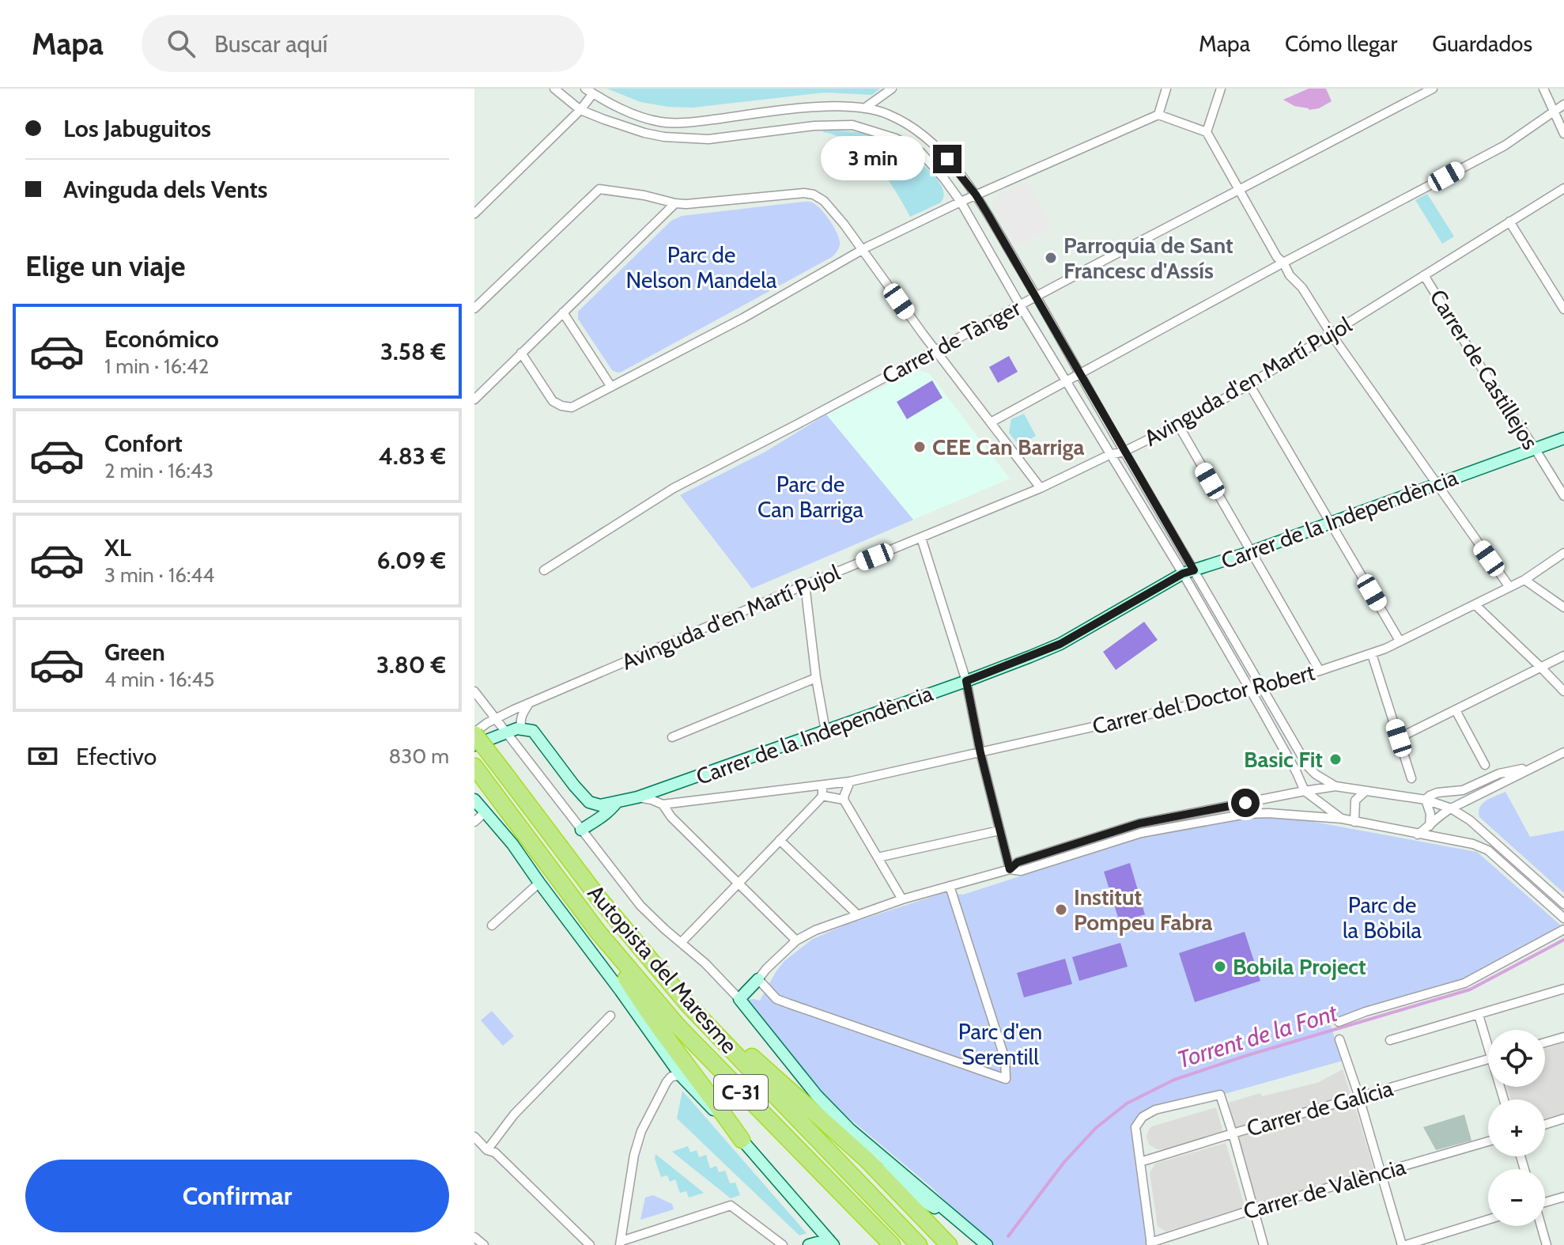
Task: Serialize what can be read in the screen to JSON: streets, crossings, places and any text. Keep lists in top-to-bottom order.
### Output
{
  "streets": {
    "highway": ["Autopista del Maresme", "C-31"],
    "street": [
      "Carrer de Tànger",
      "Carrer de Castillejos",
      "Avinguda d'en Martí Pujol",
      "Carrer de la Independència",
      "Carrer del Doctor Robert",
      "Carrer de Galícia",
      "Carrer de València"
    ]
  },
  "crossings": [
    ["Carrer de Castillejos", "Avinguda d'en Martí Pujol"],
    ["Carrer de Castillejos", "Carrer de la Independència"],
    ["Avinguda d'en Martí Pujol", "Autopista del Maresme"]
  ],
  "water": ["Torrent de la Font"],
  "parks": [
    "Parc de Nelson Mandela",
    "Parc de Can Barriga",
    "Parc de la Bòbila",
    "Parc d'en Serentill"
  ],
  "places": [
    "Parroquia de Sant Francesc d'Assís",
    "CEE Can Barriga",
    "Basic Fit",
    "Institut Pompeu Fabra",
    "Bobila Project"
  ],
  "page": {
    "header": "Mapa",
    "search": "Buscar aquí",
    "nav": ["Mapa", "Cómo llegar", "Guardados"],
    "banner": ["Los Jabuguitos", "Avinguda dels Vents"],
    "bubble": "3 min",
    "heading": "Elige un viaje",
    "list": [
      {
        "name": "Económico",
        "note": "1 min · 16:42",
        "value": "3.58 €"
      },
      {
        "name": "Confort",
        "note": "2 min · 16:43",
        "value": "4.83 €"
      },
      {
        "name": "XL",
        "note": "3 min · 16:44",
        "value": "6.09 €"
      },
      {
        "name": "Green",
        "note": "4 min · 16:45",
        "value": "3.80 €"
      }
    ],
    "pay": ["Efectivo", "830 m"],
    "map_buttons": ["+", "−"],
    "buttons": "Confirmar"
  }
}
